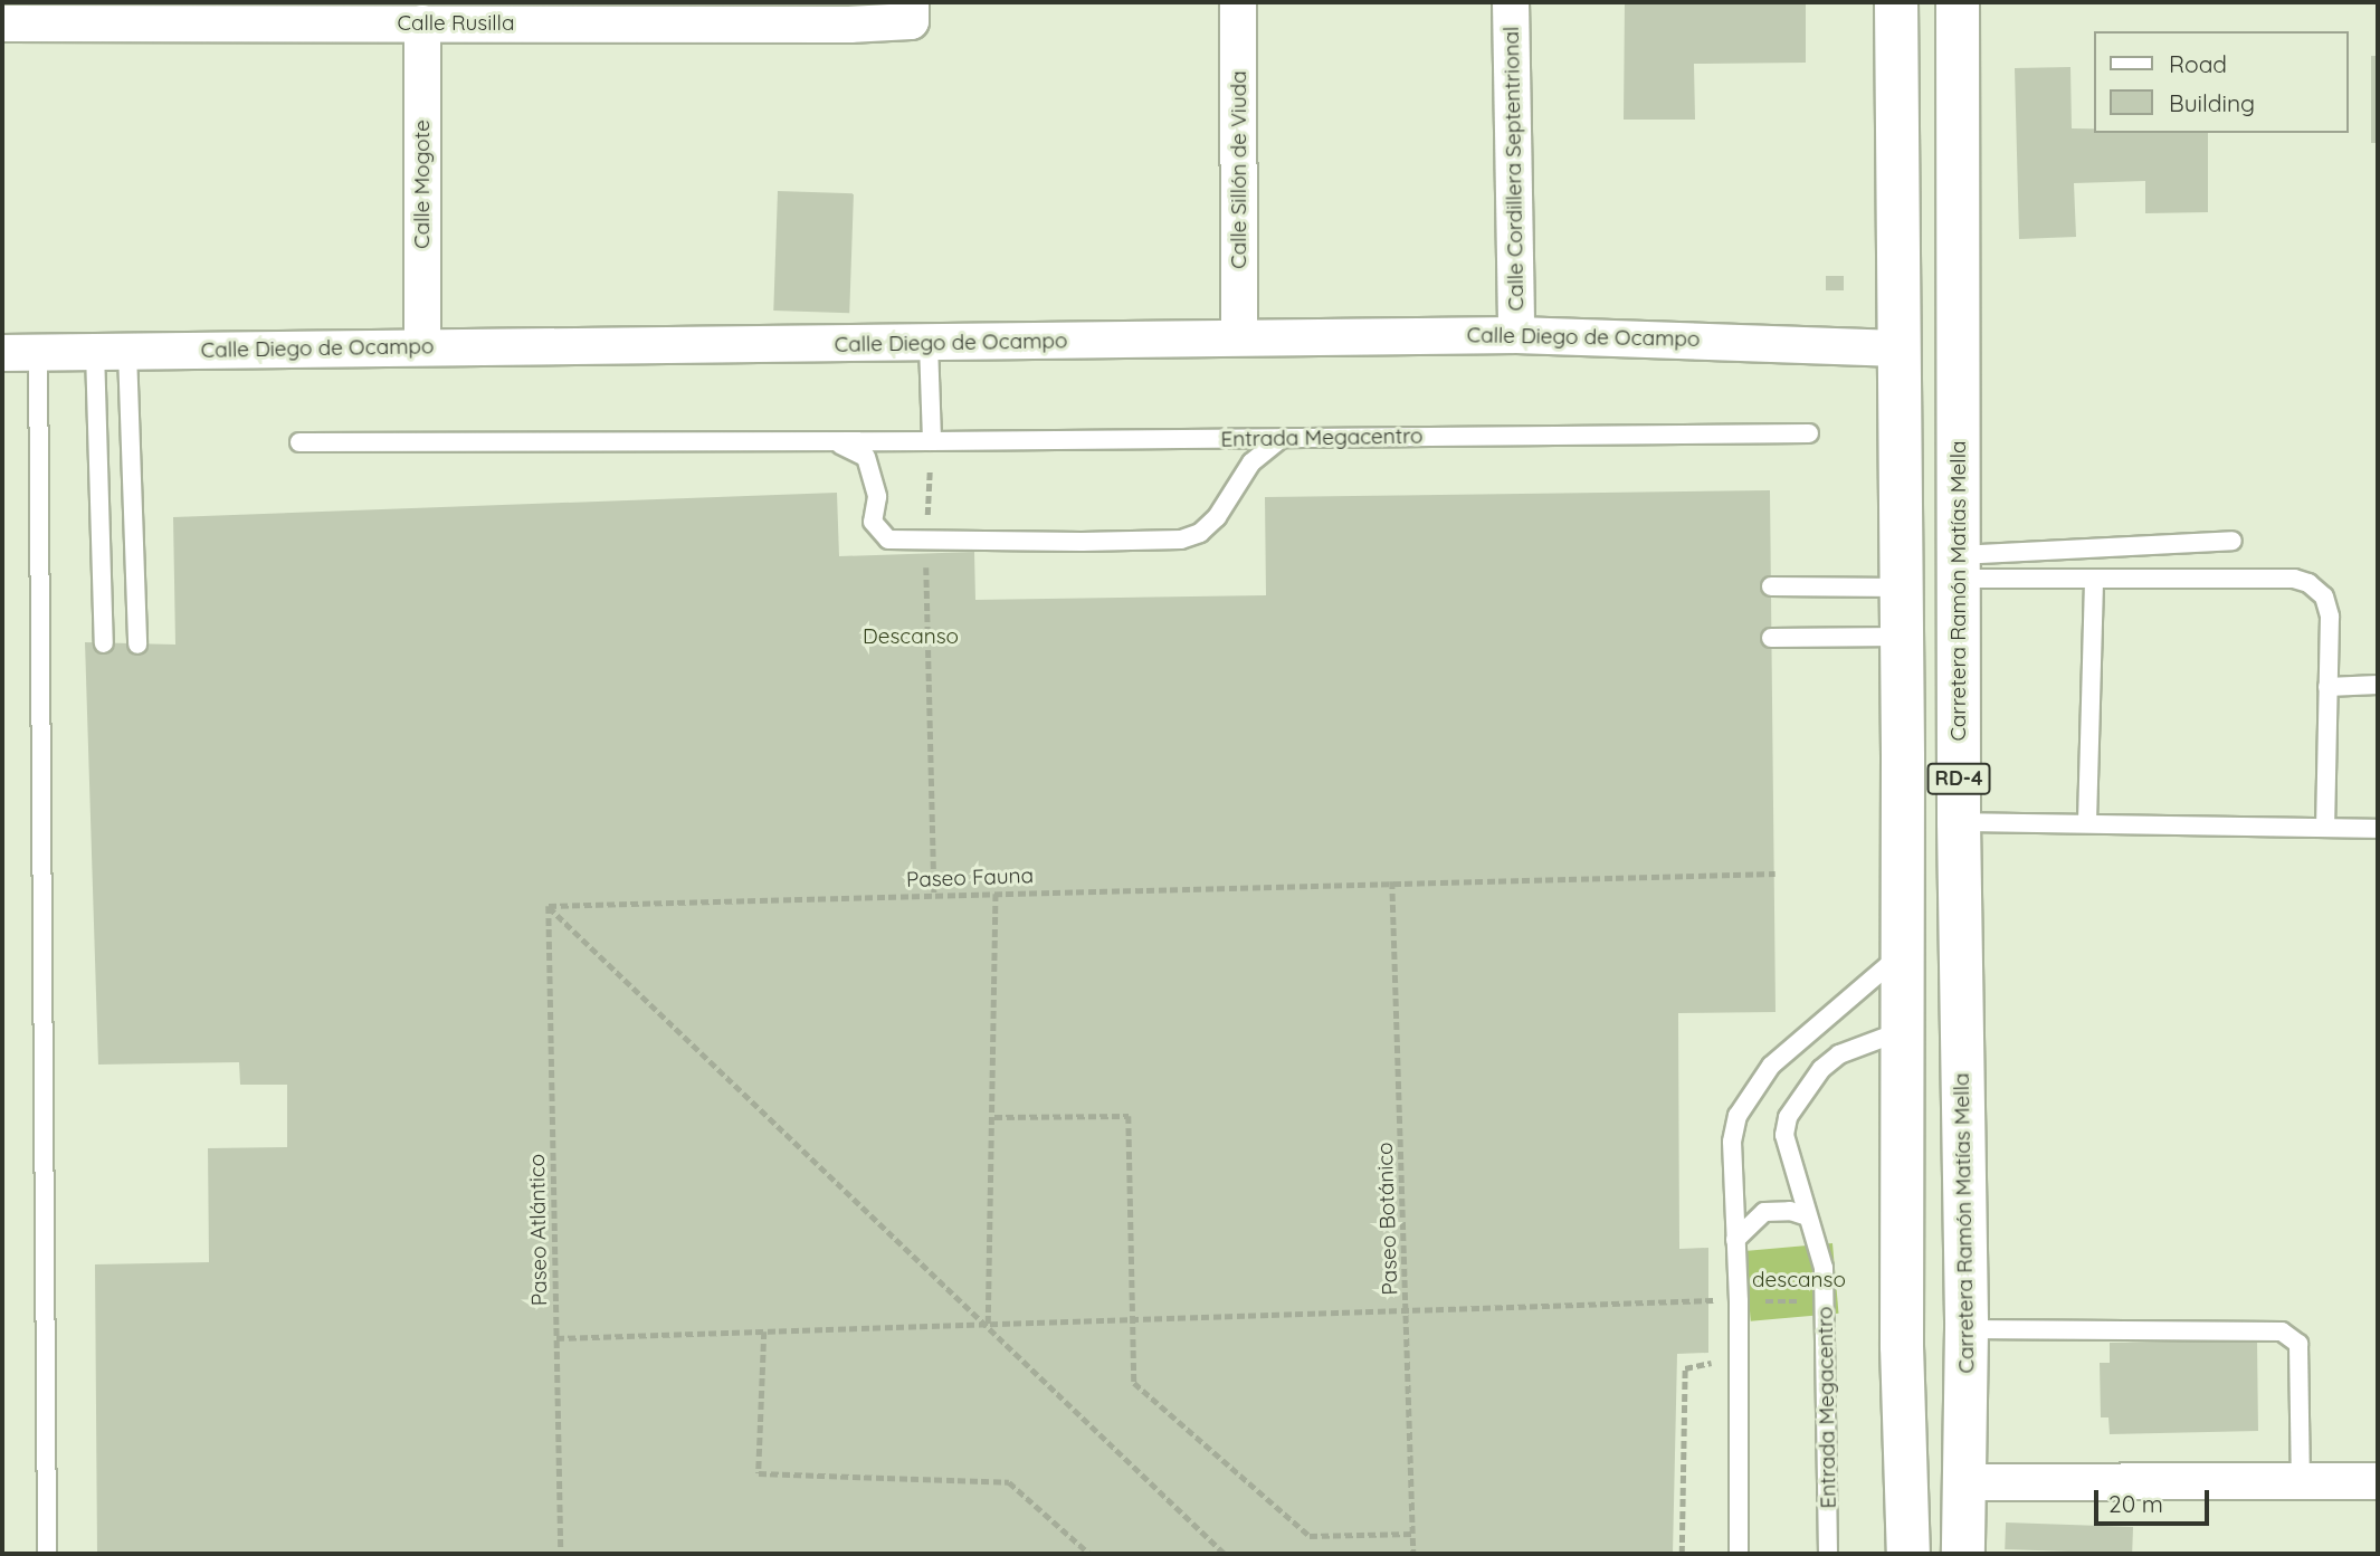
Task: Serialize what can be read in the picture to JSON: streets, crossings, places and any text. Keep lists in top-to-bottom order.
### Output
{
  "streets": {
    "main road": ["Carretera Ramón Matías Mella", "RD-4"],
    "street": [
      "Calle Rusilla",
      "Calle Cordillera Septentrional",
      "Calle Sillón de Viuda",
      "Calle Mogote",
      "Calle Diego de Ocampo"
    ],
    "lane": ["Entrada Megacentro"],
    "path": ["Paseo Fauna", "Paseo Botánico", "Paseo Atlántico"]
  },
  "crossings": [
    ["Calle Rusilla", "Calle Mogote"],
    ["Calle Cordillera Septentrional", "Calle Diego de Ocampo"],
    ["Calle Sillón de Viuda", "Calle Diego de Ocampo"],
    ["Calle Mogote", "Calle Diego de Ocampo"],
    ["Calle Diego de Ocampo", "RD-4"],
    ["Entrada Megacentro", "RD-4"],
    ["Paseo Fauna", "Paseo Botánico"],
    ["Paseo Fauna", "Paseo Atlántico"]
  ],
  "parks": ["Descanso", "descanso"],
  "legend": ["Road", "Building"],
  "scale_bar": "20 m"
}
